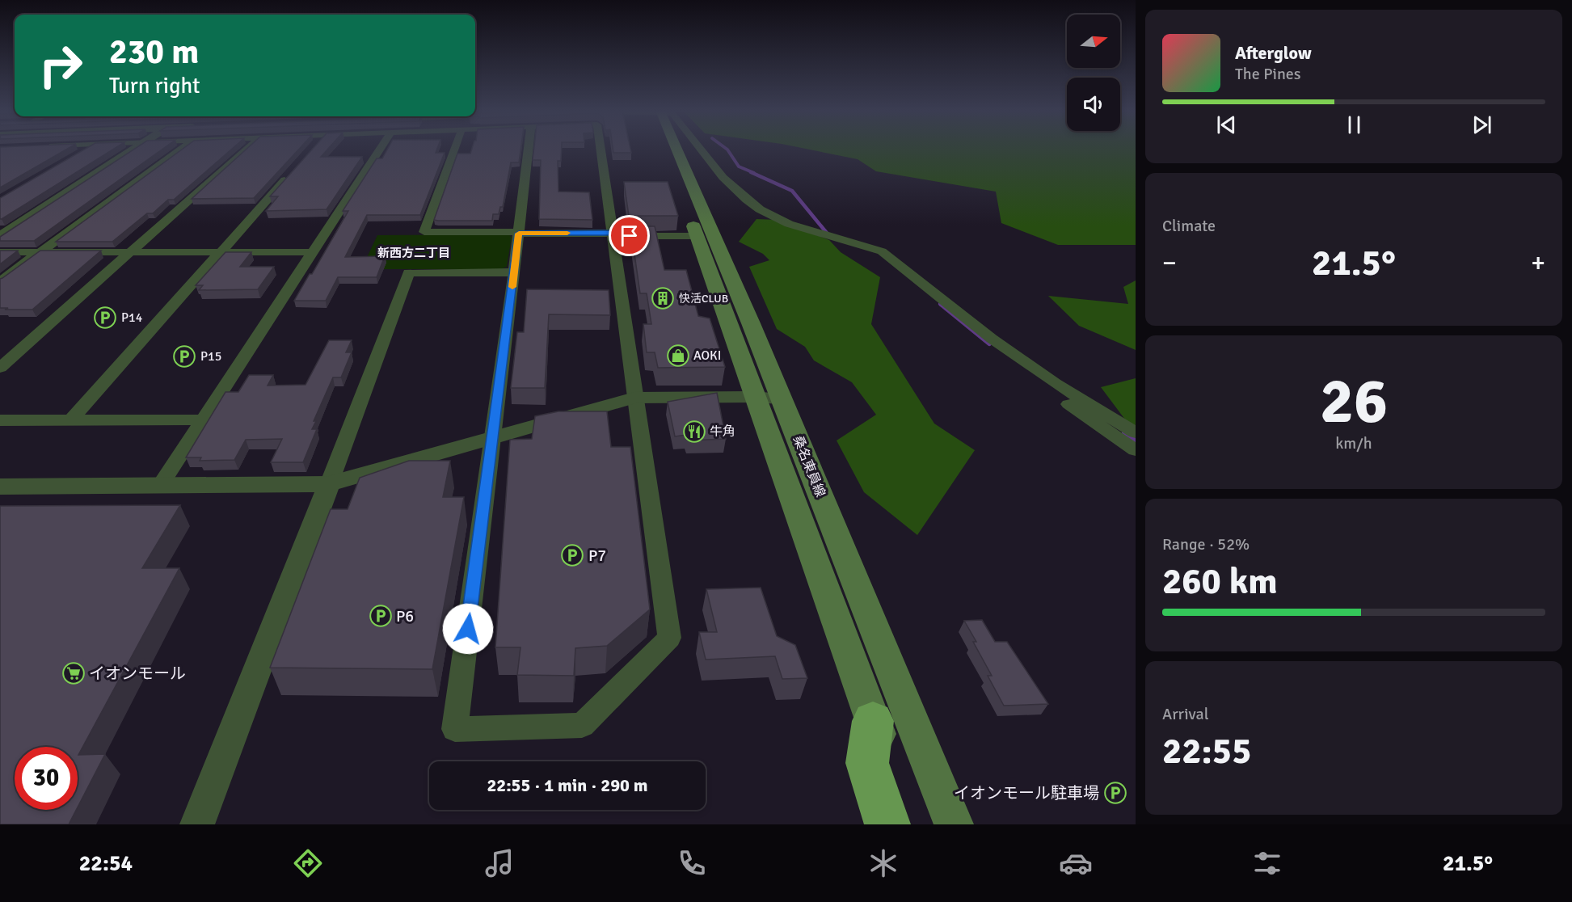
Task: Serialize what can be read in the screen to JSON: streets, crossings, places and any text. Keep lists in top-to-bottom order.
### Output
{
  "streets": {
    "main road": ["桑名東員線"]
  },
  "districts": ["新西方二丁目"],
  "places": {
    "building": ["快活CLUB"],
    "parking": [
      "P14",
      "P15",
      "P7",
      "P6",
      "イオンモール駐車場"
    ],
    "shop": ["AOKI"],
    "restaurant": ["牛角"],
    "supermarket": ["イオンモール"]
  },
  "north": "right",
  "page": {
    "turn": ["230 m", "Turn right"],
    "song": ["Afterglow", "The Pines"],
    "tile": [
      "Climate",
      ["26", "km/h"],
      ["Range · 52%", "260 km"],
      ["Arrival", "22:55"]
    ],
    "heat": ["−", "21.5°", "+"],
    "limit": "30",
    "trip": "22:55 · 1 min · 290 m",
    "tabs": ["22:54", "21.5°"]
  }
}
